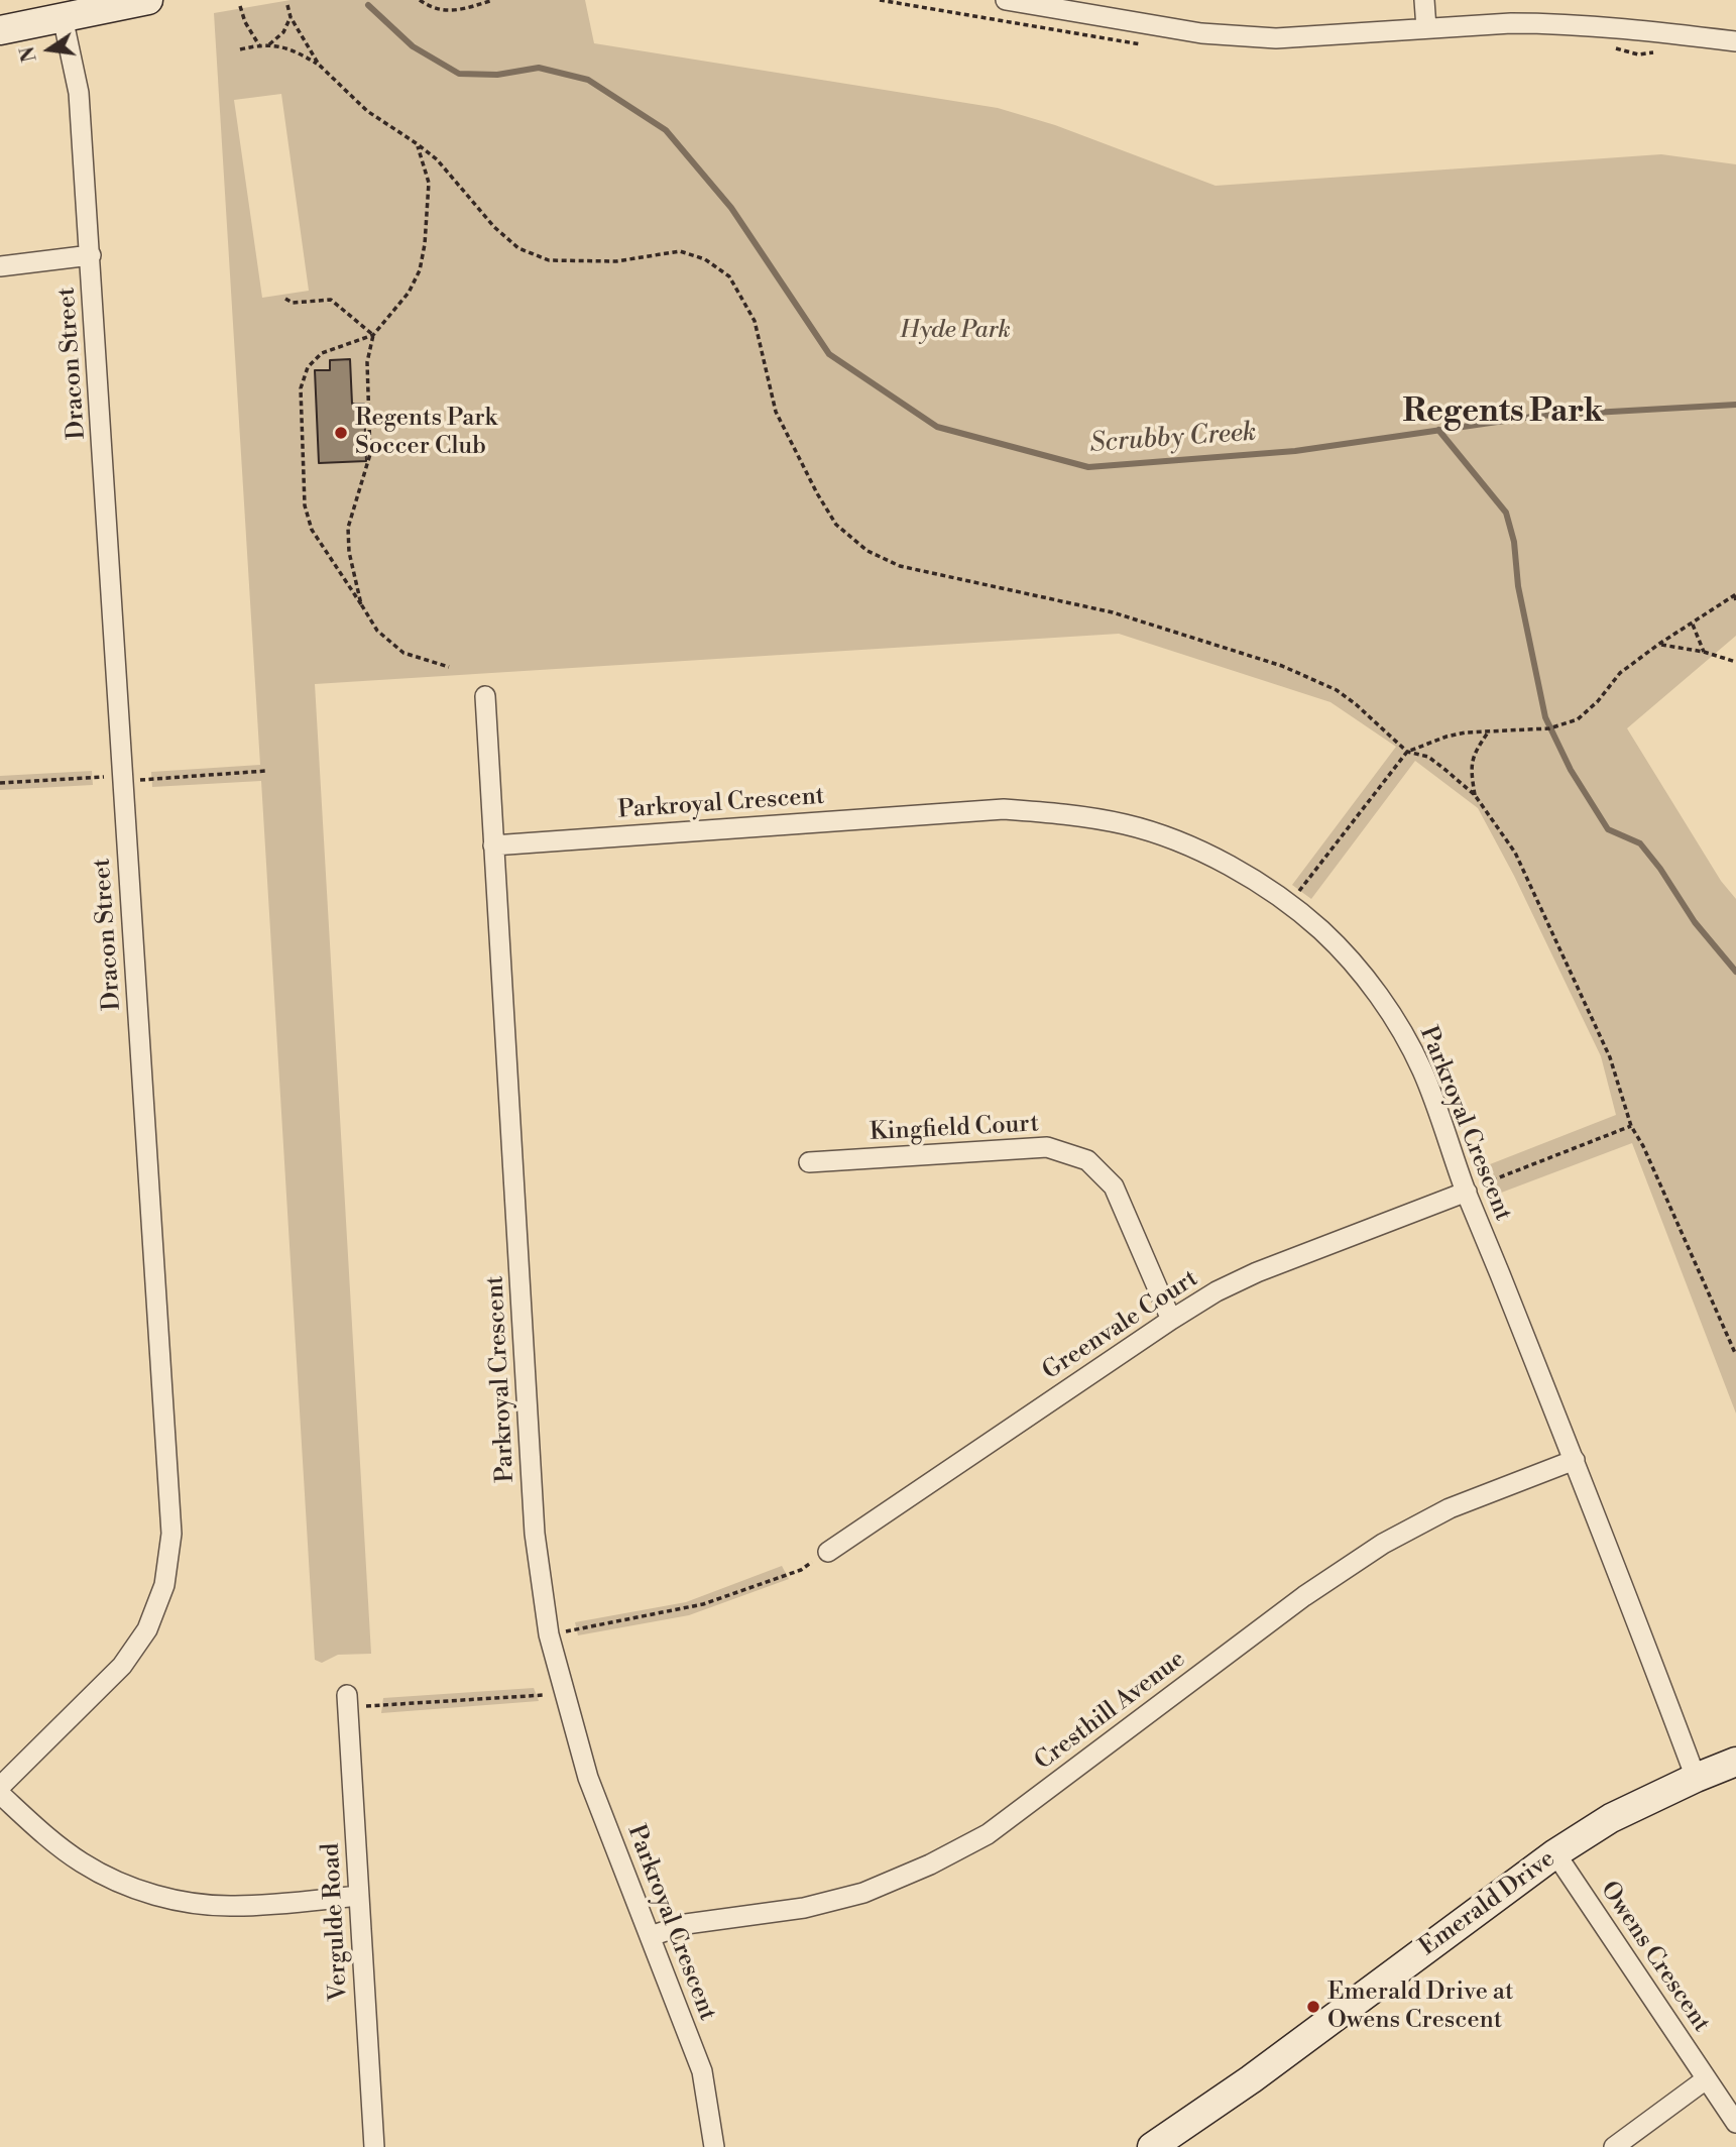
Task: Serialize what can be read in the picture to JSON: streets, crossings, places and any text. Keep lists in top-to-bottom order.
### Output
{
  "streets": {
    "street": [
      "Dracon Street",
      "Parkroyal Crescent",
      "Kingfield Court",
      "Greenvale Court",
      "Cresthill Avenue",
      "Emerald Drive",
      "Vergulde Road",
      "Owens Crescent"
    ]
  },
  "crossings": [
    ["Parkroyal Crescent", "Greenvale Court"],
    ["Parkroyal Crescent", "Cresthill Avenue"],
    ["Parkroyal Crescent", "Emerald Drive"],
    ["Kingfield Court", "Greenvale Court"],
    ["Emerald Drive", "Owens Crescent"]
  ],
  "districts": ["Regents Park"],
  "water": ["Scrubby Creek"],
  "parks": ["Hyde Park"],
  "places": ["Regents Park Soccer Club", "Emerald Drive at Owens Crescent"],
  "north": "left"
}
